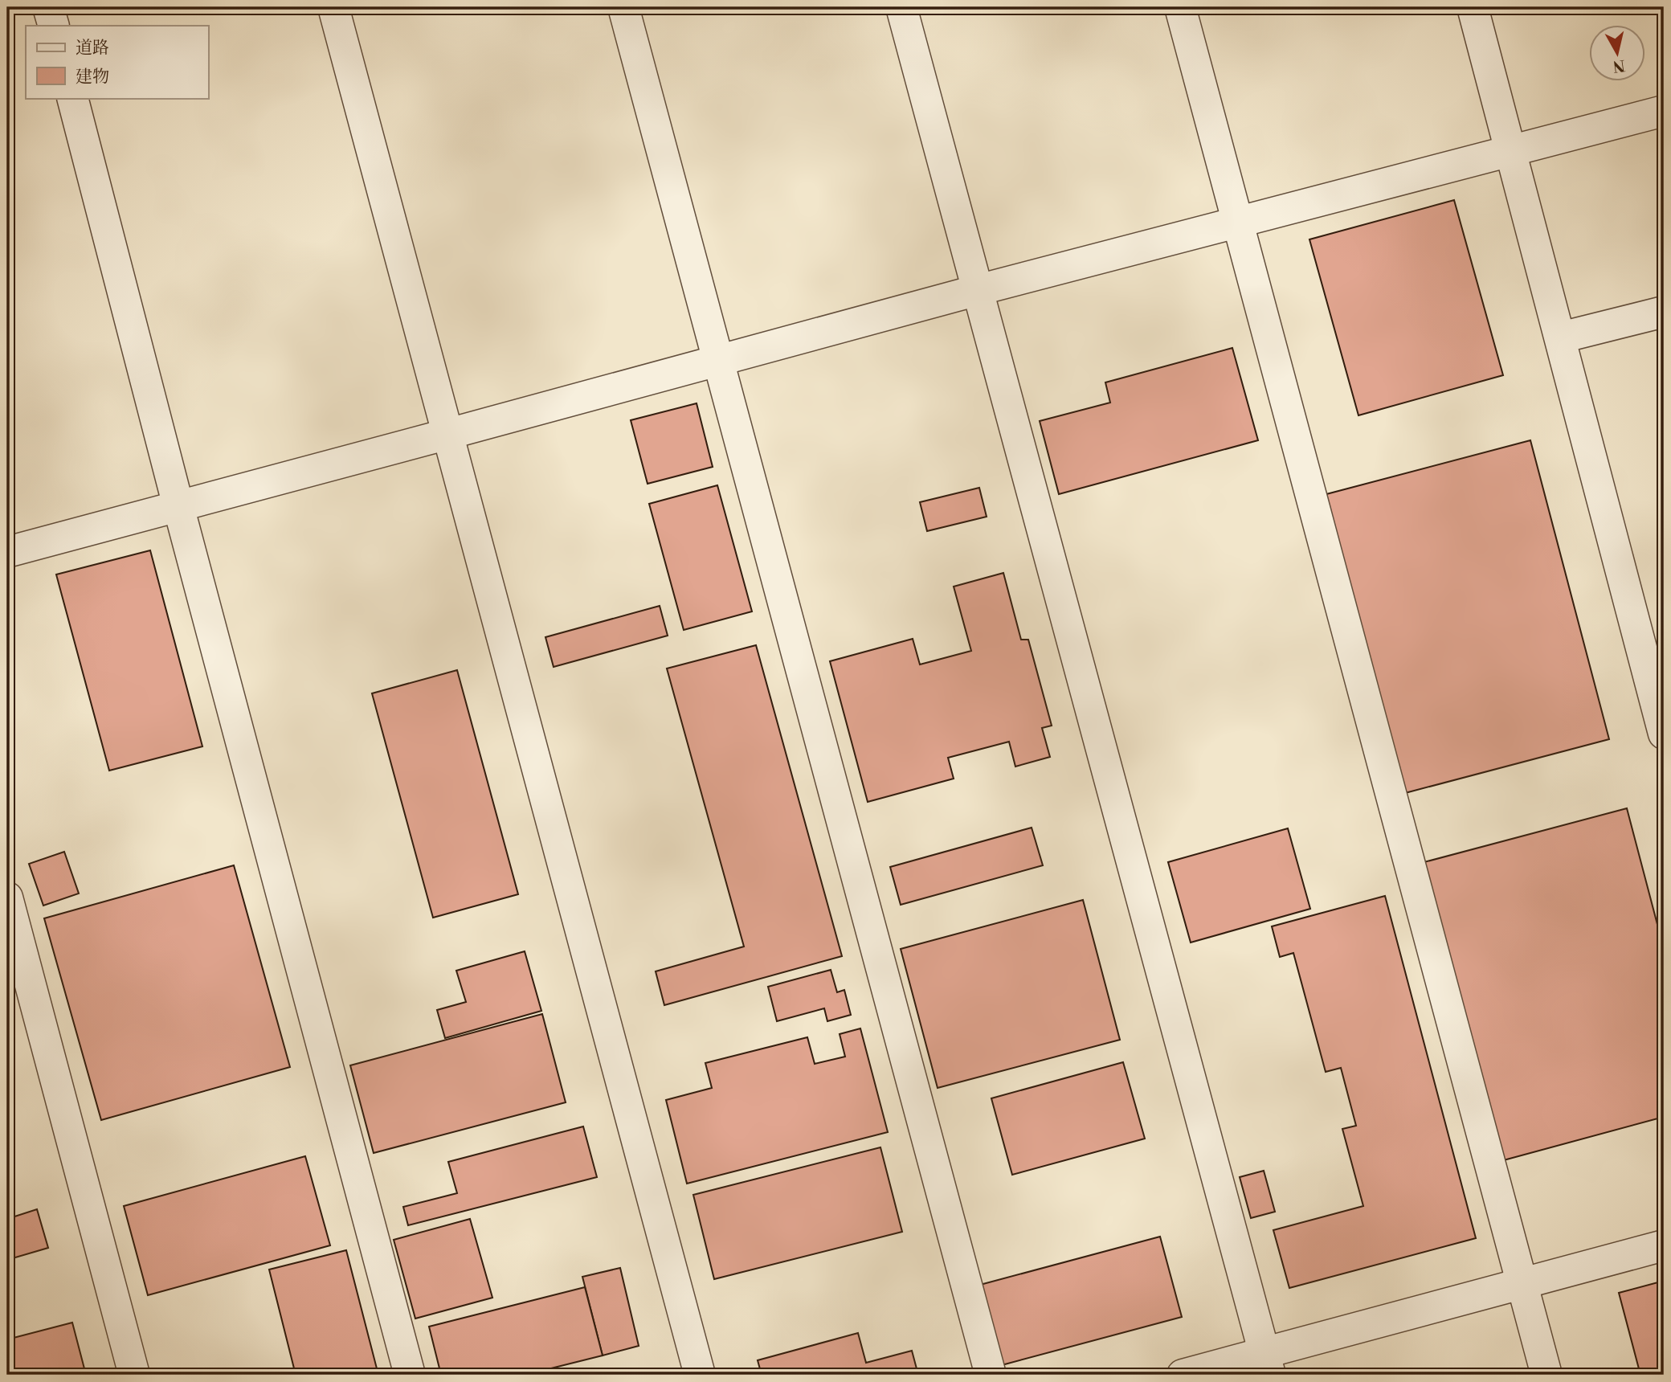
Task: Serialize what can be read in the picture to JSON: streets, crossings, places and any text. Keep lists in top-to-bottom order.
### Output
{
  "legend": ["道路", "建物"],
  "north": "bottom"
}
